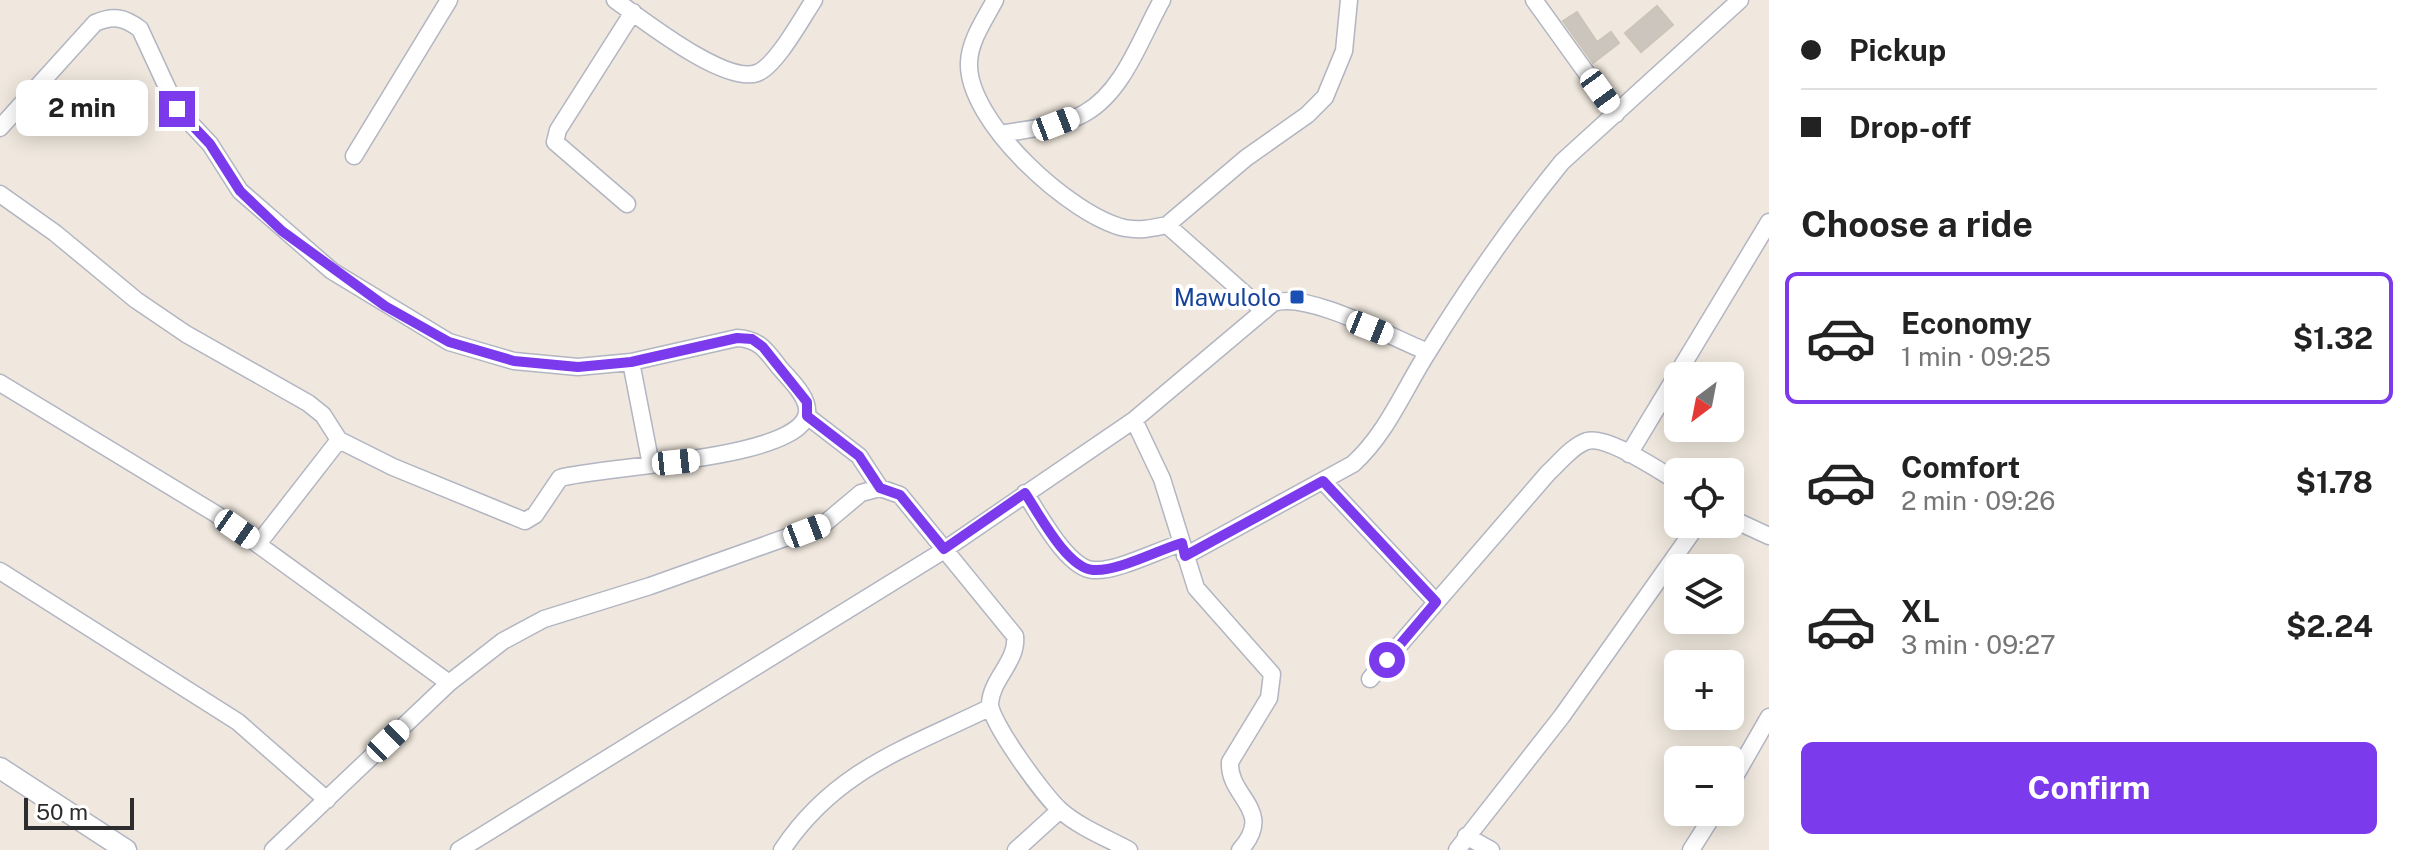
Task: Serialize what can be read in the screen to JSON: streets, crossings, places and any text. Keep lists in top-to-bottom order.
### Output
{
  "places": {
    "transit": ["Mawulolo"]
  },
  "scale_bar": "50 m",
  "north": "bottom left",
  "page": {
    "banner": ["Pickup", "Drop-off"],
    "bubble": "2 min",
    "heading": "Choose a ride",
    "list": [
      {
        "name": "Economy",
        "note": "1 min · 09:25",
        "value": "$1.32"
      },
      {
        "name": "Comfort",
        "note": "2 min · 09:26",
        "value": "$1.78"
      },
      {
        "name": "XL",
        "note": "3 min · 09:27",
        "value": "$2.24"
      }
    ],
    "map_buttons": ["+", "−"],
    "buttons": "Confirm",
    "scale": "50 m"
  }
}
